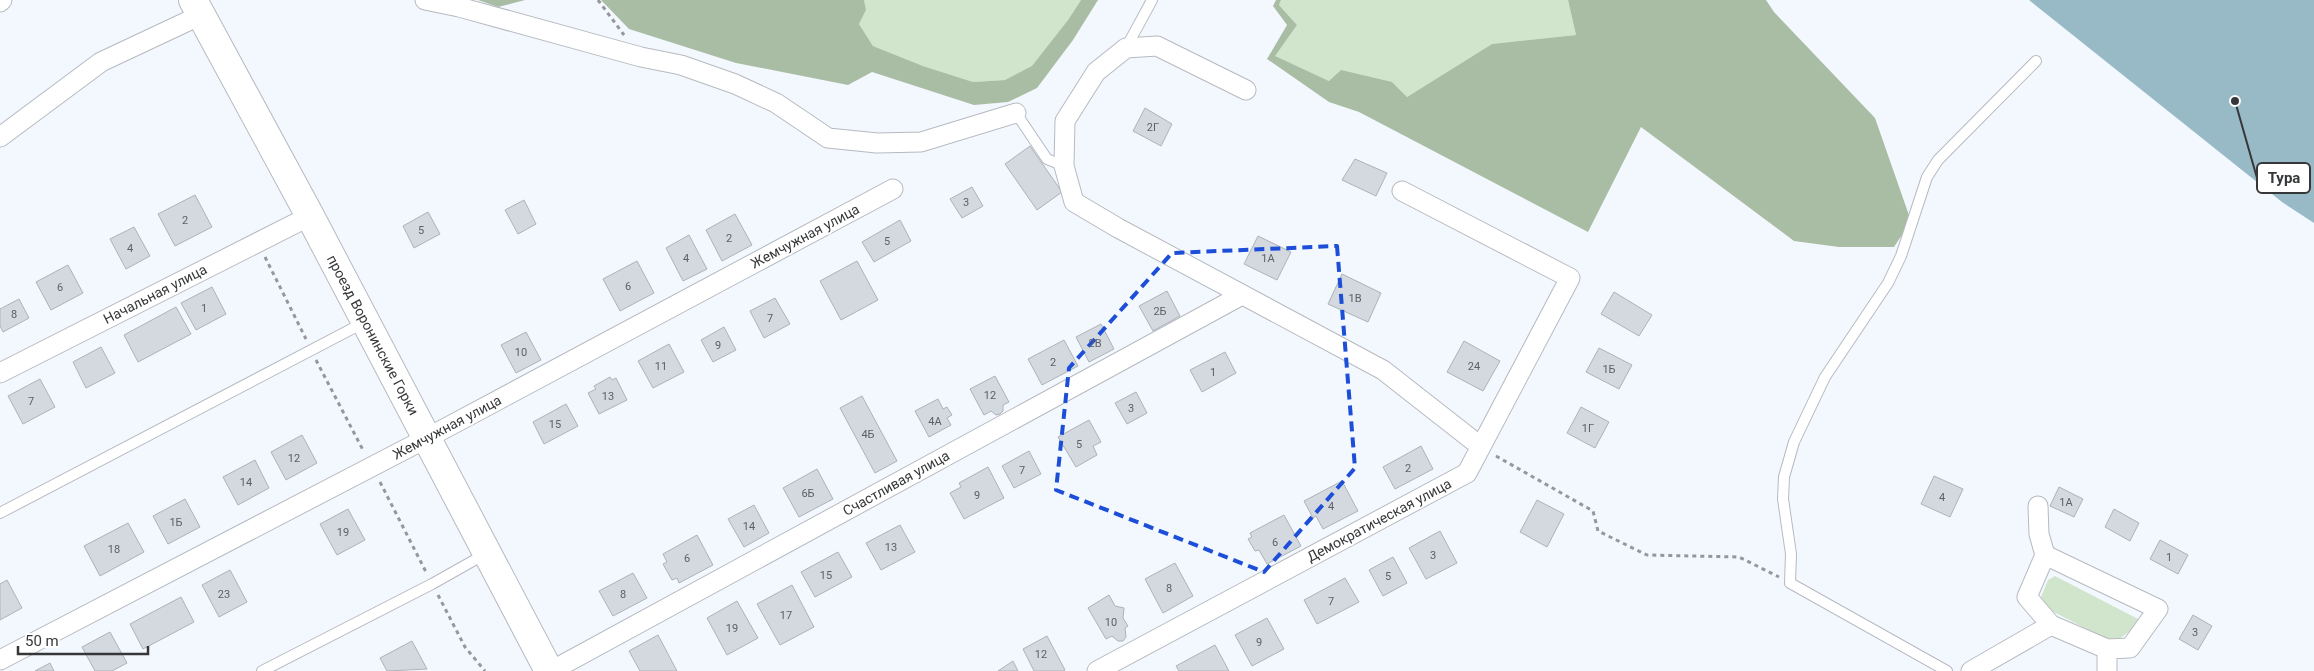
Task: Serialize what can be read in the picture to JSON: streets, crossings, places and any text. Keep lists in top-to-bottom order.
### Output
{
  "streets": {
    "street": [
      "Жемчужная улица",
      "Начальная улица",
      "проезд Воронинские Горки",
      "Счастливая улица",
      "Демократическая улица"
    ]
  },
  "crossings": [
    ["Жемчужная улица", "проезд Воронинские Горки"],
    ["Начальная улица", "проезд Воронинские Горки"],
    ["проезд Воронинские Горки", "Счастливая улица"]
  ],
  "places": ["Тура"],
  "house_numbers": [
    "2Г",
    "3",
    "2",
    "5",
    "2",
    "5",
    "4",
    "4",
    "1А",
    "6",
    "6",
    "1В",
    "1",
    "2Б",
    "8",
    "7",
    "2В",
    "9",
    "10",
    "2",
    "11",
    "24",
    "1Б",
    "1",
    "12",
    "13",
    "7",
    "3",
    "4А",
    "15",
    "1Г",
    "4Б",
    "5",
    "12",
    "2",
    "7",
    "14",
    "6Б",
    "9",
    "4",
    "1А",
    "4",
    "1Б",
    "14",
    "19",
    "6",
    "13",
    "18",
    "3",
    "1",
    "6",
    "15",
    "5",
    "8",
    "23",
    "8",
    "7",
    "17",
    "10",
    "19",
    "3",
    "9",
    "12"
  ],
  "scale_bar": "50 m"
}
